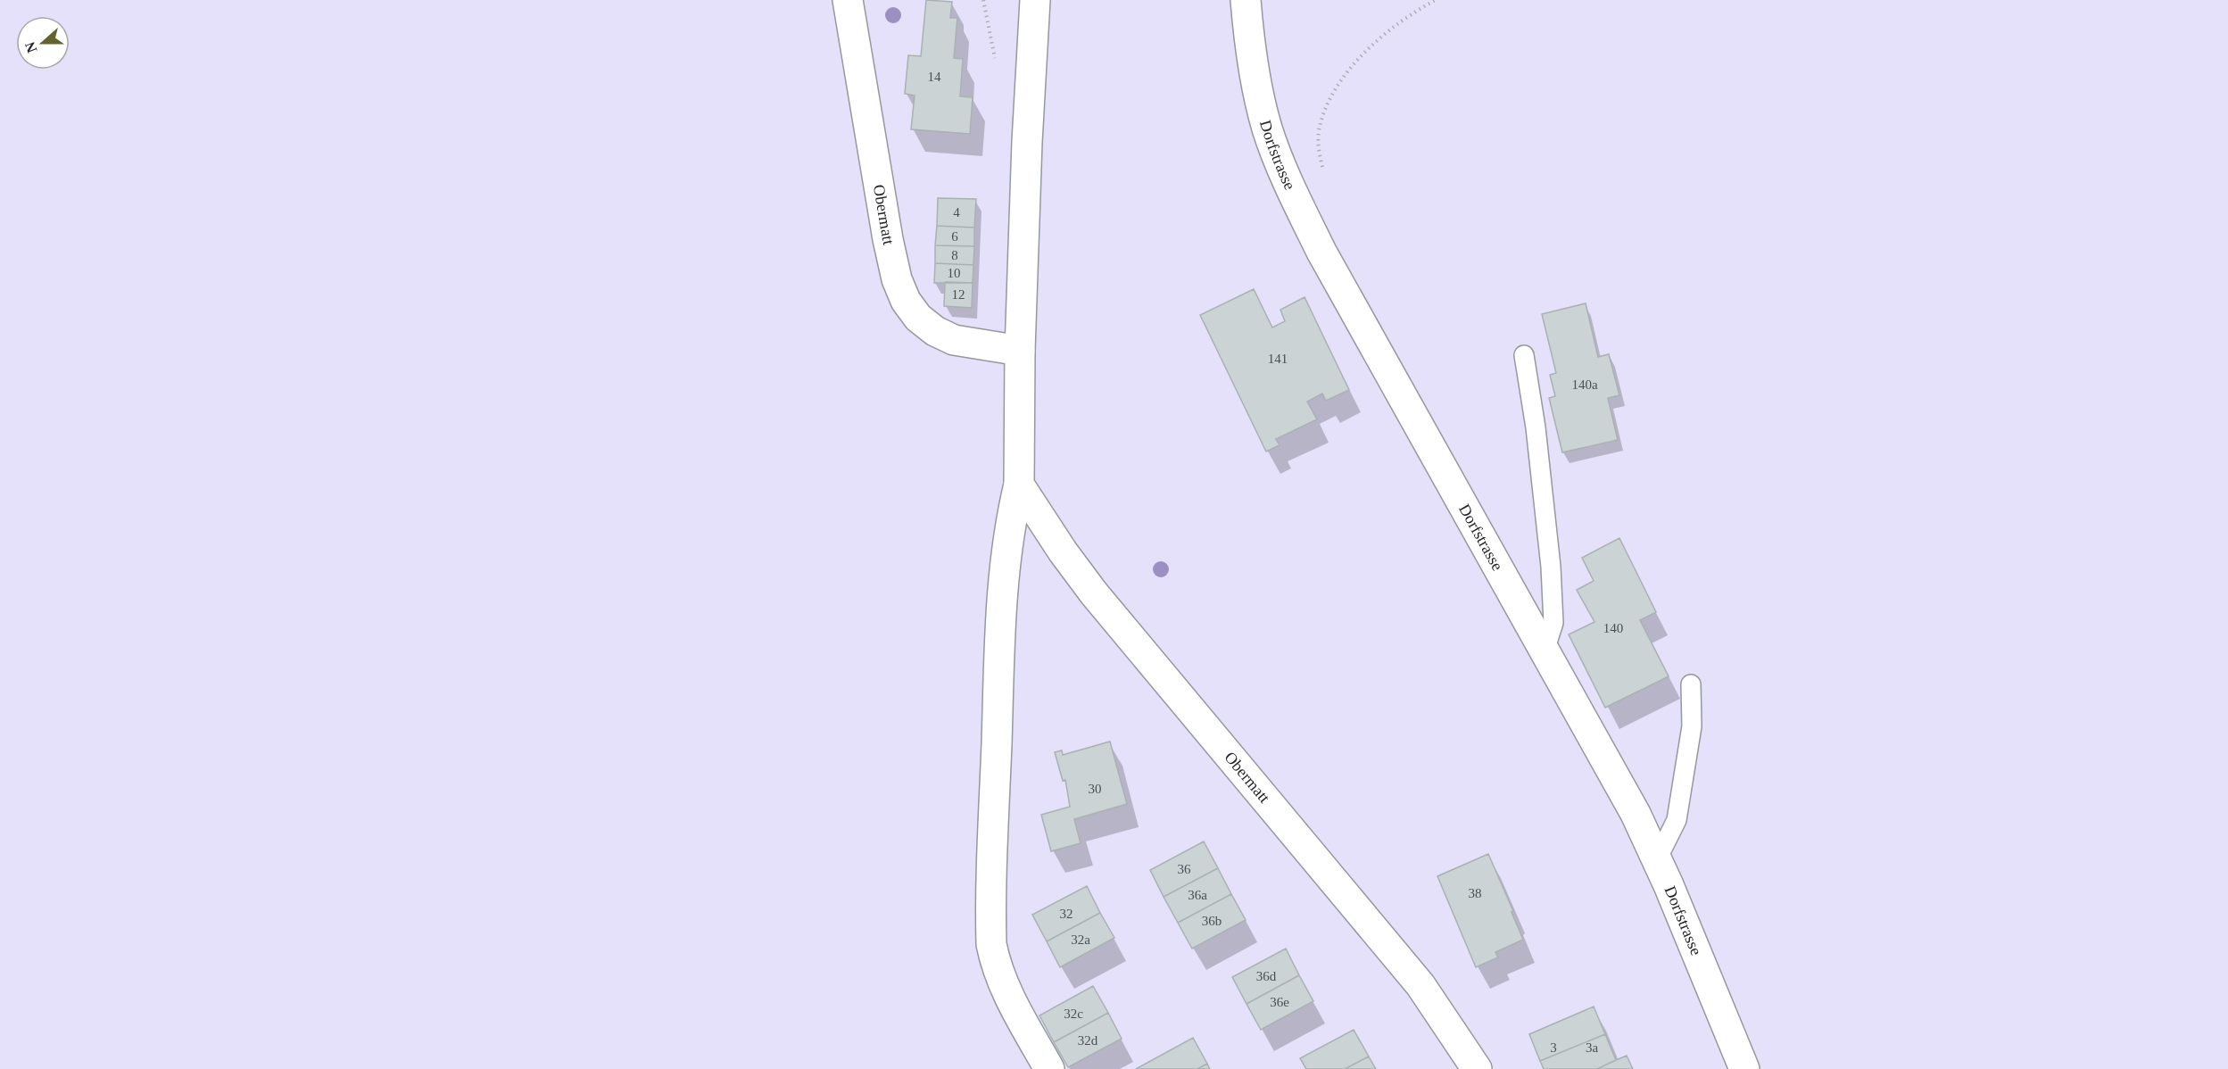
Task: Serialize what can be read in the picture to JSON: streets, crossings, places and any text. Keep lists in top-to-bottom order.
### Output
{
  "streets": {
    "street": ["Dorfstrasse", "Obermatt"]
  },
  "house_numbers": [
    "14",
    "4",
    "6",
    "8",
    "10",
    "12",
    "141",
    "140a",
    "140",
    "30",
    "36",
    "38",
    "36a",
    "32",
    "36b",
    "32a",
    "36d",
    "36e",
    "32c",
    "32d",
    "3",
    "3a"
  ],
  "north": "left"
}
